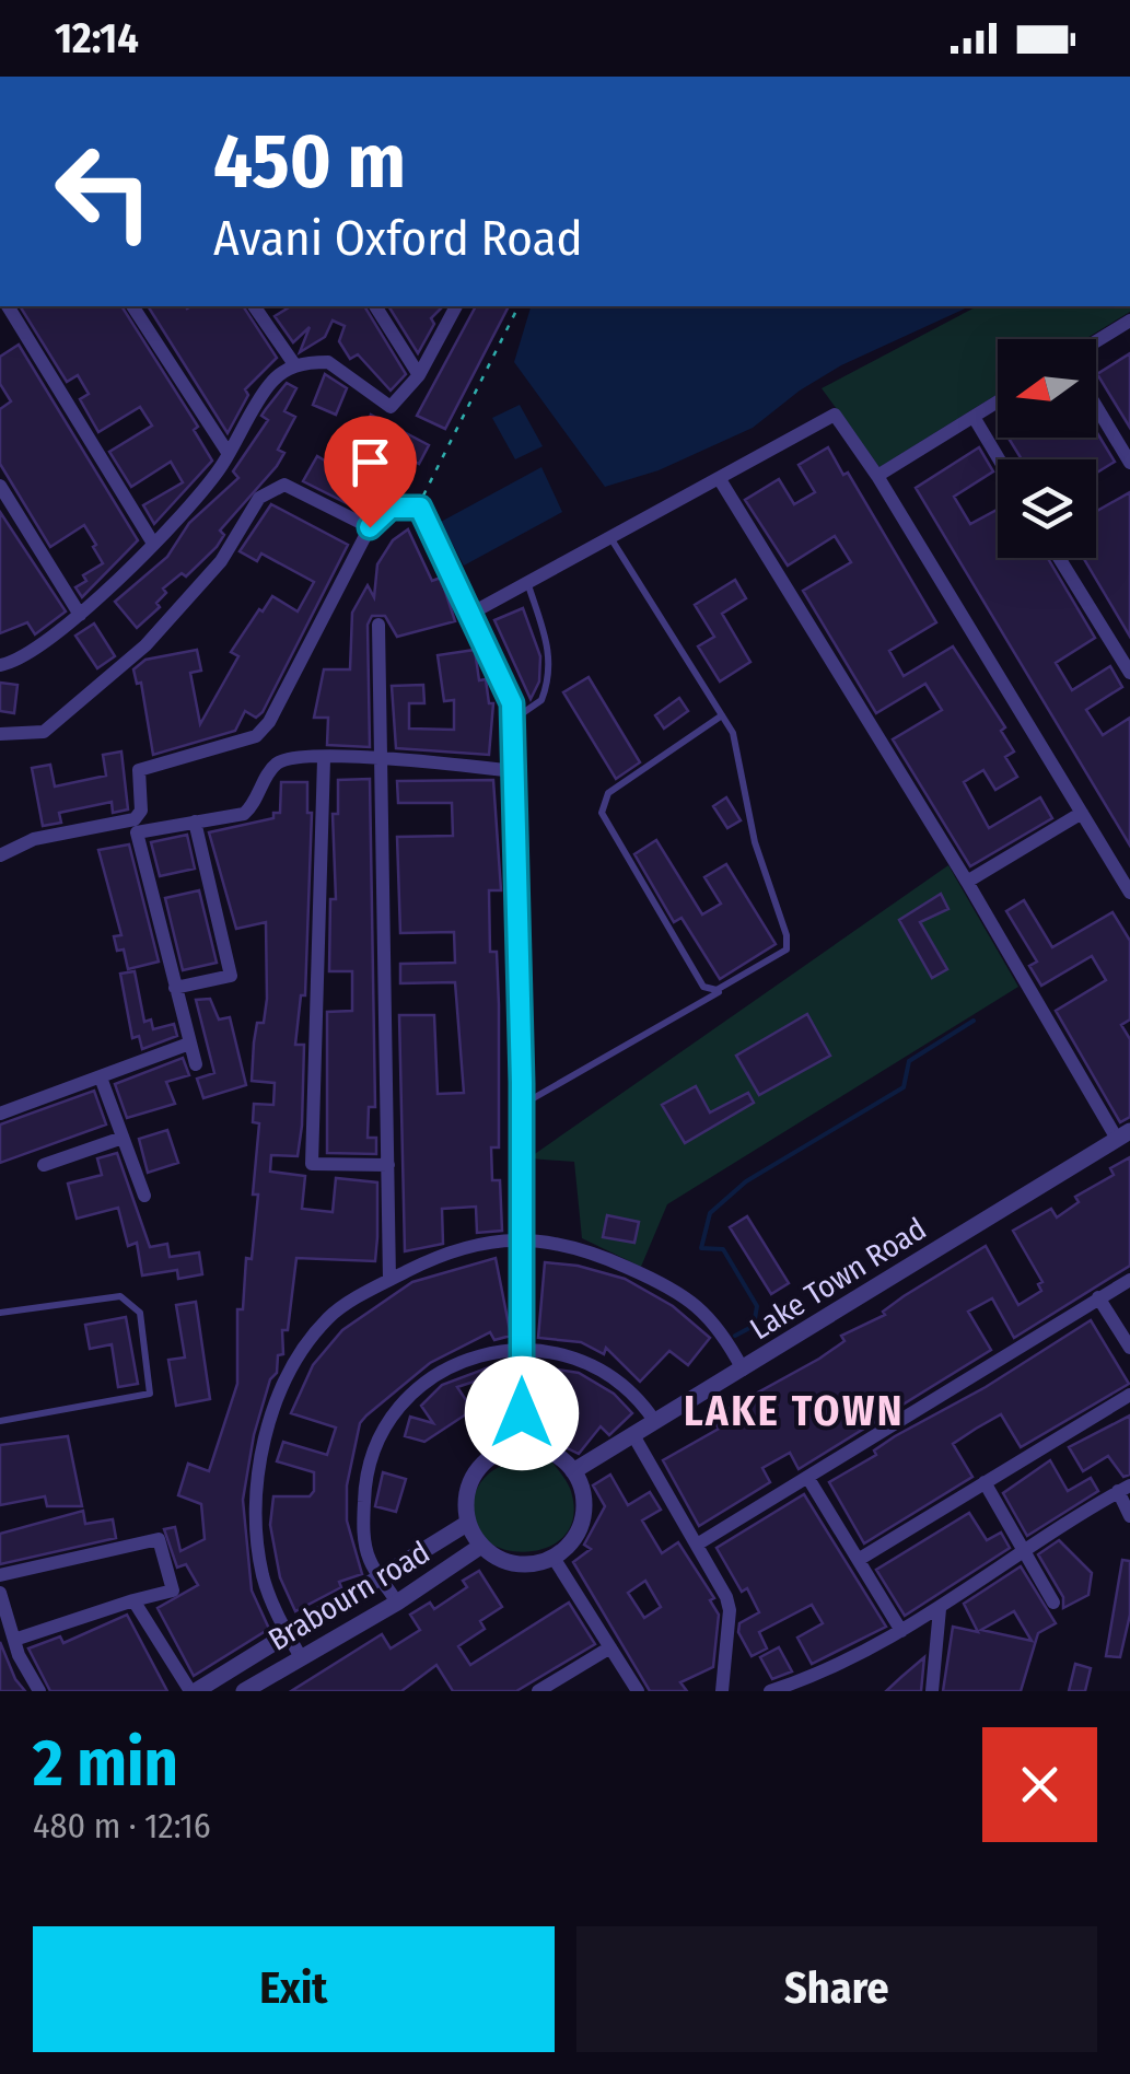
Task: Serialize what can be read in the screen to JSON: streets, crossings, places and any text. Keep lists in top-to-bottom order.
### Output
{
  "streets": {
    "street": ["Lake Town Road", "Brabourn road"]
  },
  "crossings": [
    ["Lake Town Road", "Brabourn road"]
  ],
  "districts": ["LAKE TOWN"],
  "north": "left",
  "page": {
    "status": "12:14",
    "turn": ["450 m", "Avani Oxford Road"],
    "heading": ["2 min", "480 m · 12:16"],
    "buttons": ["Exit", "Share"]
  }
}
